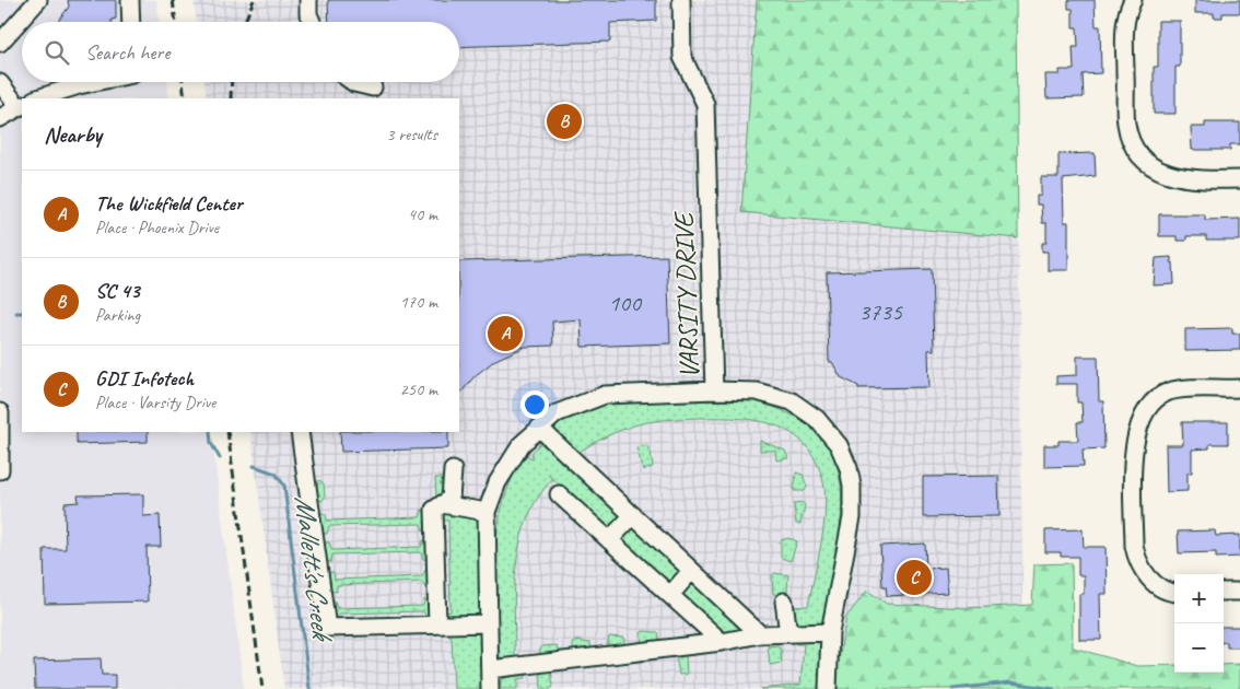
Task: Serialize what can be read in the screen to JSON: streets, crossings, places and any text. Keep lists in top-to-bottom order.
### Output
{
  "streets": {
    "street": ["VARSITY DRIVE"]
  },
  "water": ["Mallett's Creek"],
  "house_numbers": ["100", "3735"],
  "page": {
    "search": "Search here",
    "heading": ["Nearby", "3 results"],
    "pins": ["B", "A", "C"],
    "list": [
      {
        "mark": "A",
        "name": "The Wickfield Center",
        "note": "Place · Phoenix Drive",
        "value": "40 m"
      },
      {
        "mark": "B",
        "name": "SC 43",
        "note": "Parking",
        "value": "170 m"
      },
      {
        "mark": "C",
        "name": "GDI Infotech",
        "note": "Place · Varsity Drive",
        "value": "250 m"
      }
    ],
    "map_buttons": ["+", "−"]
  }
}
